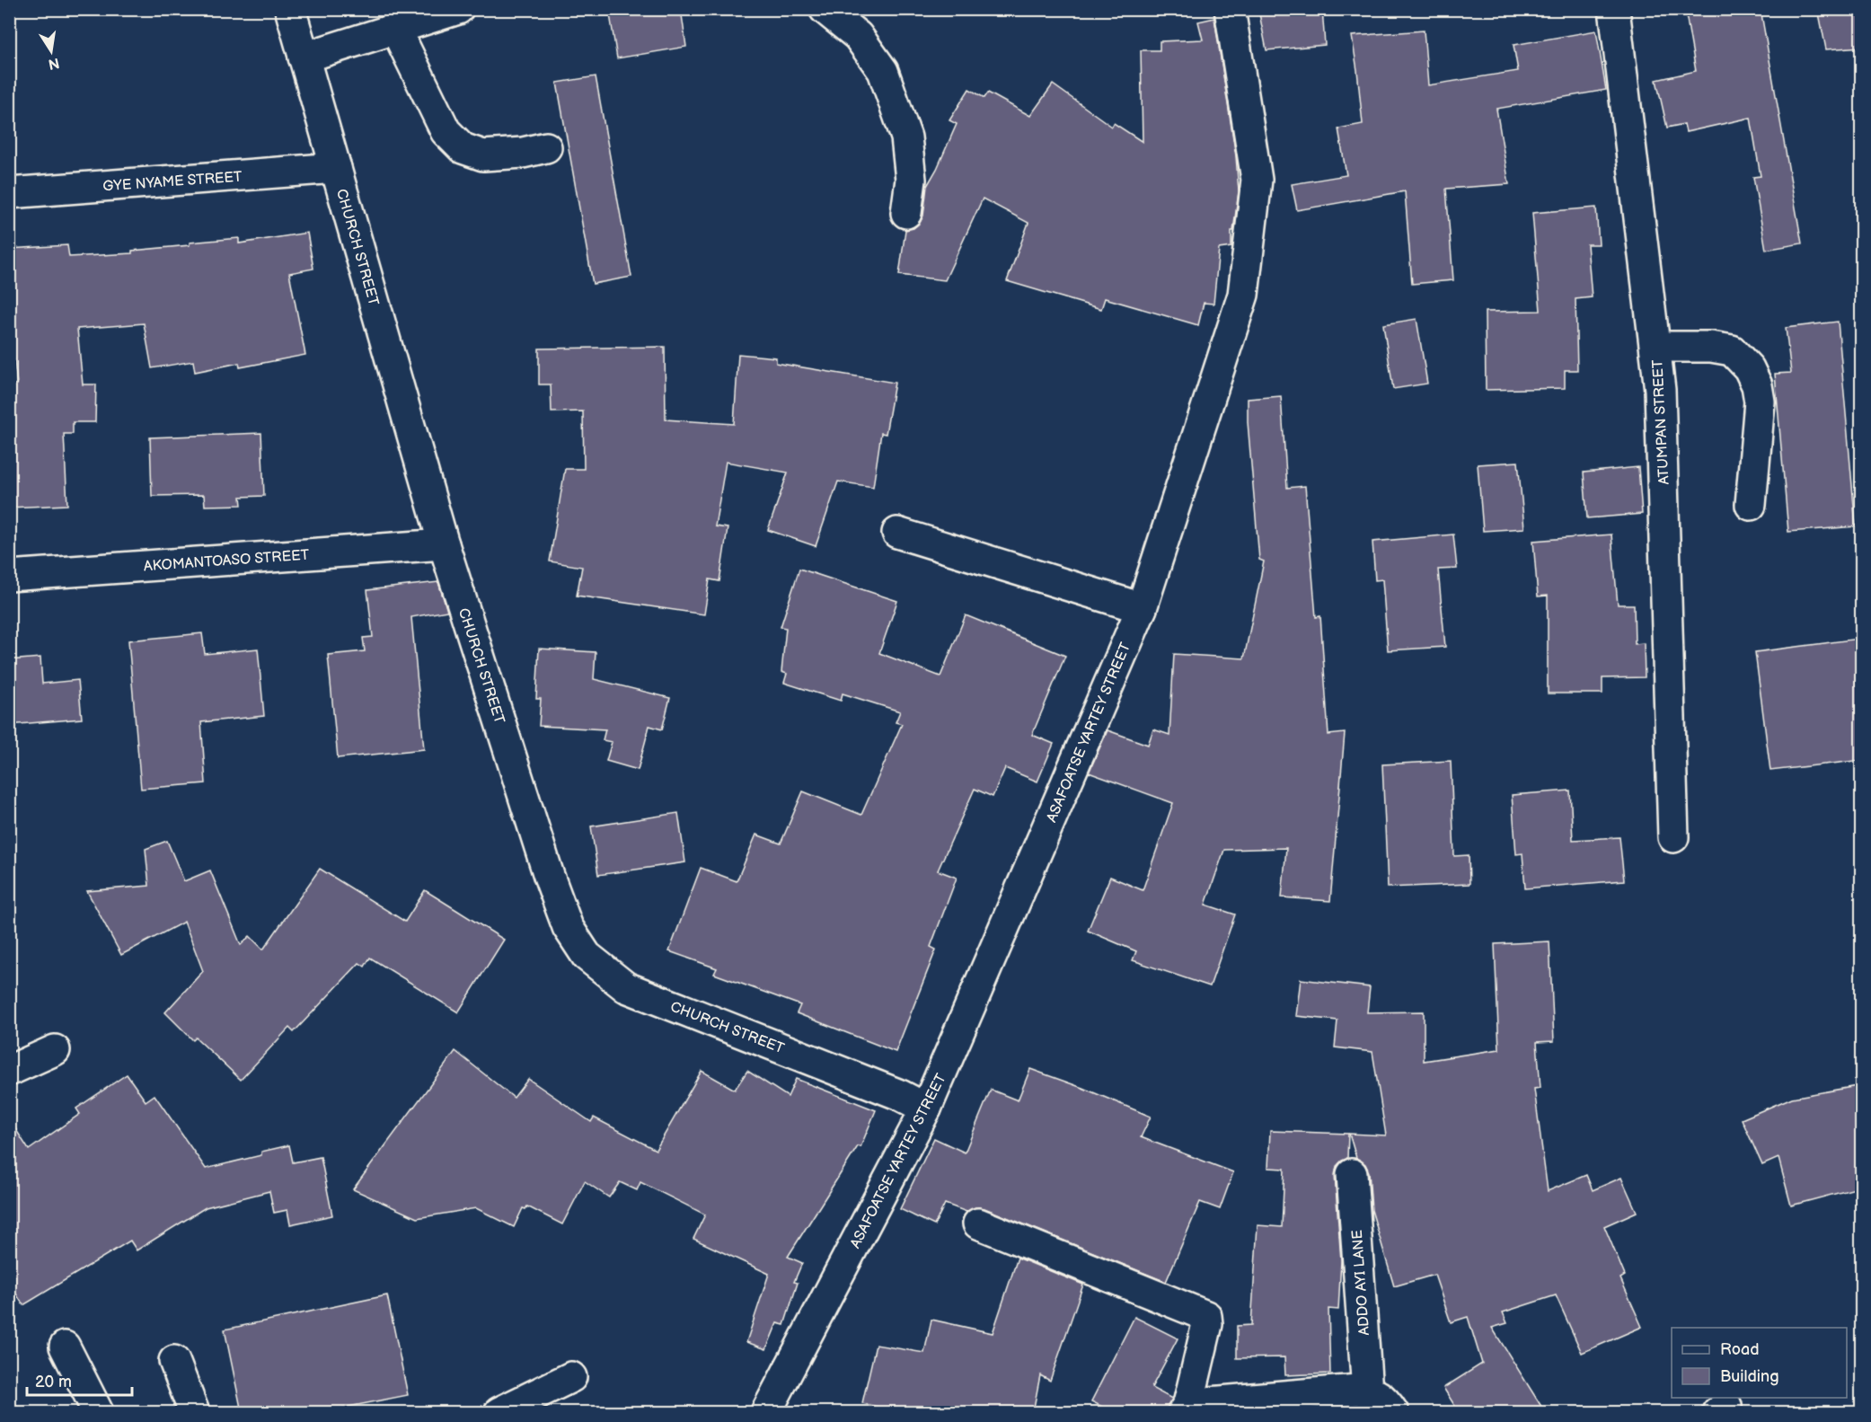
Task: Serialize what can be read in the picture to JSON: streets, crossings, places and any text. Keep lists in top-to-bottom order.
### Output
{
  "streets": {
    "street": [
      "GYE NYAME STREET",
      "CHURCH STREET",
      "ATUMPAN STREET",
      "AKOMANTOASO STREET",
      "ASAFOATSE YARTEY STREET",
      "ADDO AYI LANE"
    ]
  },
  "crossings": [
    ["GYE NYAME STREET", "CHURCH STREET"],
    ["CHURCH STREET", "AKOMANTOASO STREET"],
    ["CHURCH STREET", "ASAFOATSE YARTEY STREET"]
  ],
  "legend": ["Road", "Building"],
  "scale_bar": "20 m",
  "north": "bottom"
}
